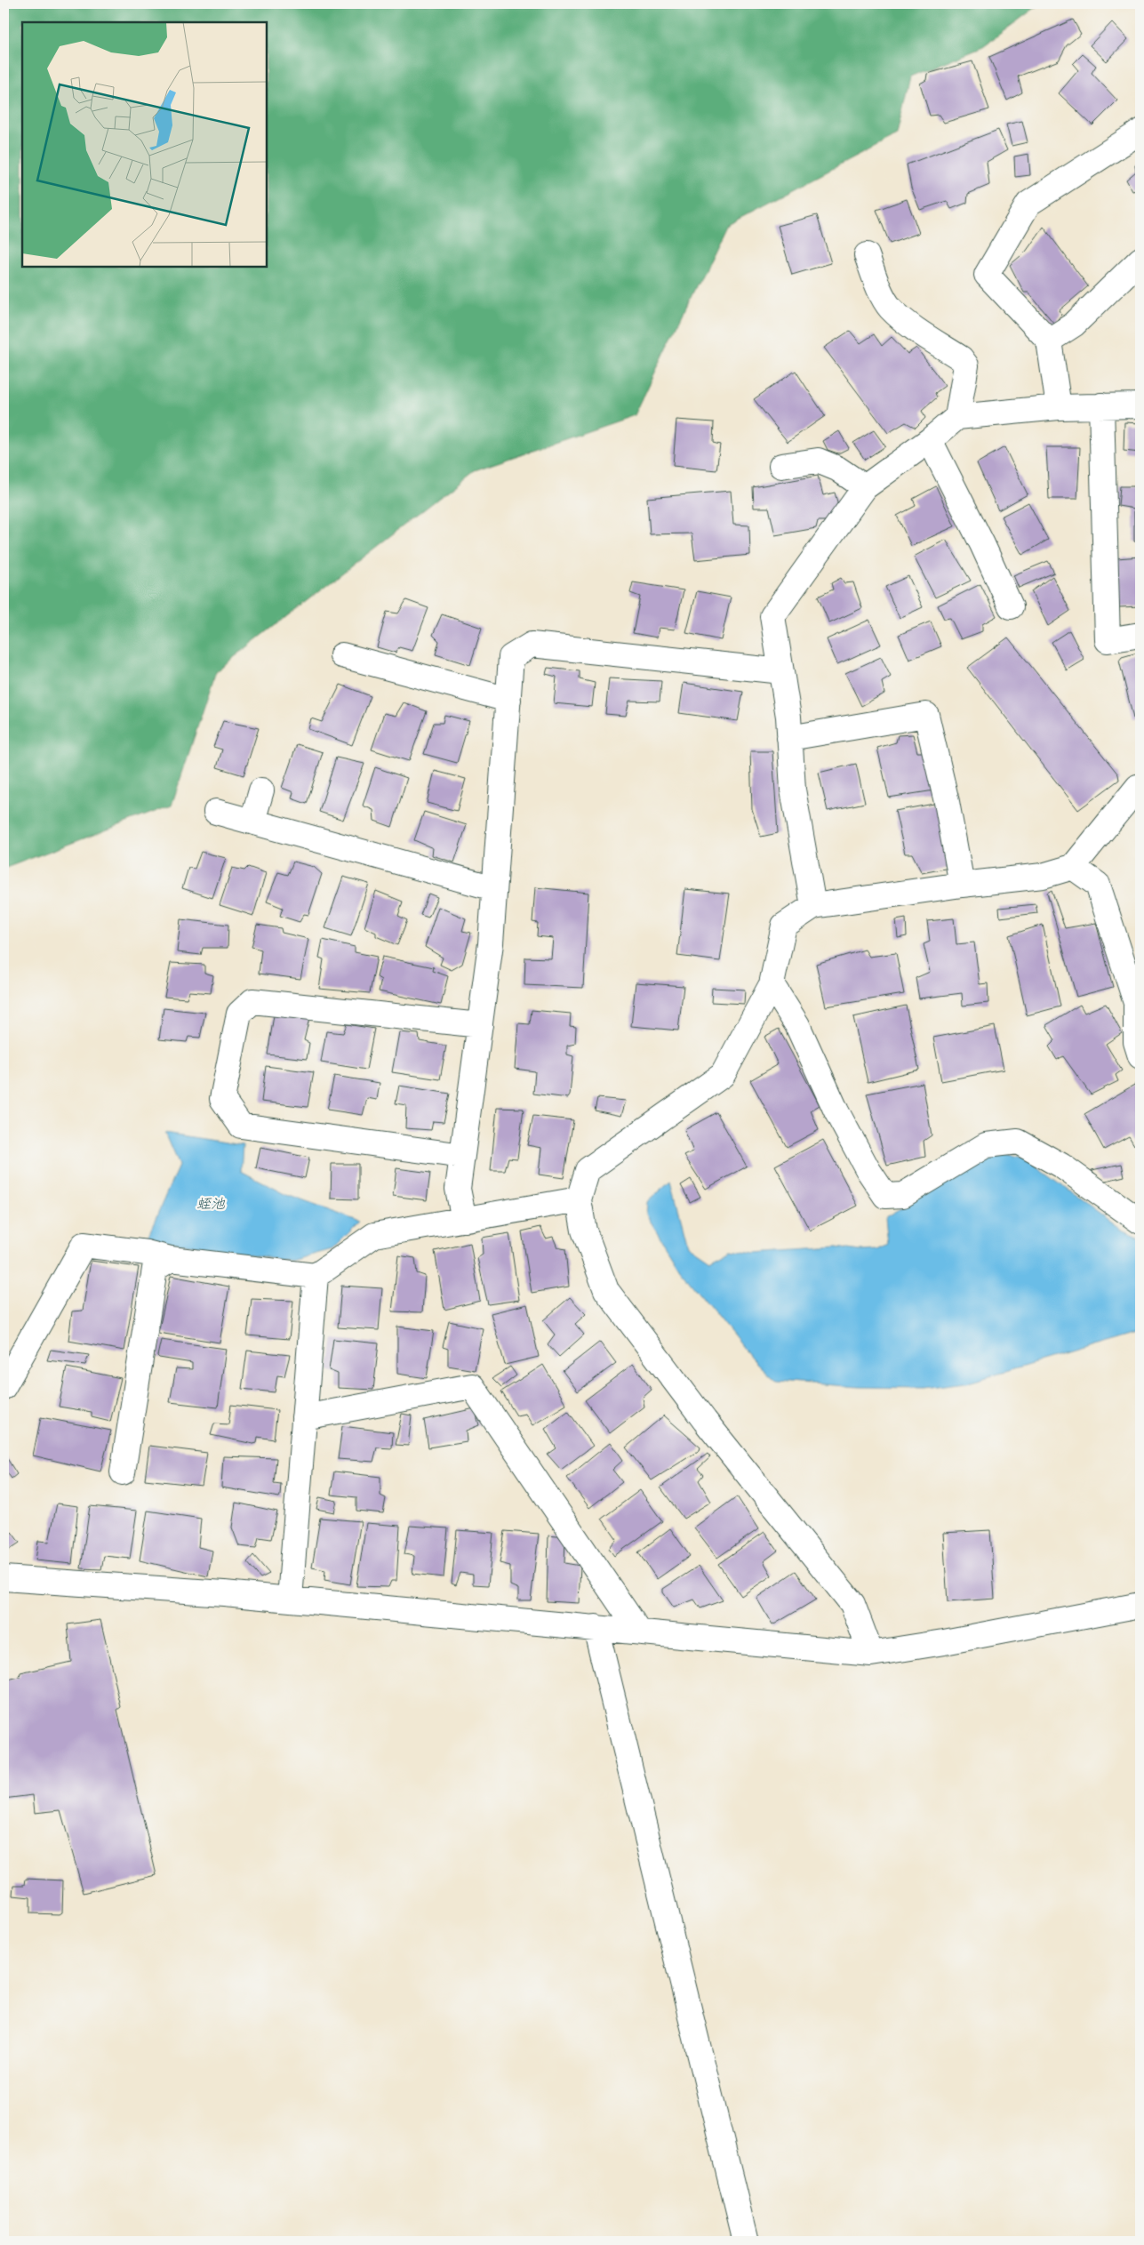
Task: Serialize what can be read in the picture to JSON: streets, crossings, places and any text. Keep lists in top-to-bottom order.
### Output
{
  "water": ["蛭池"]
}
